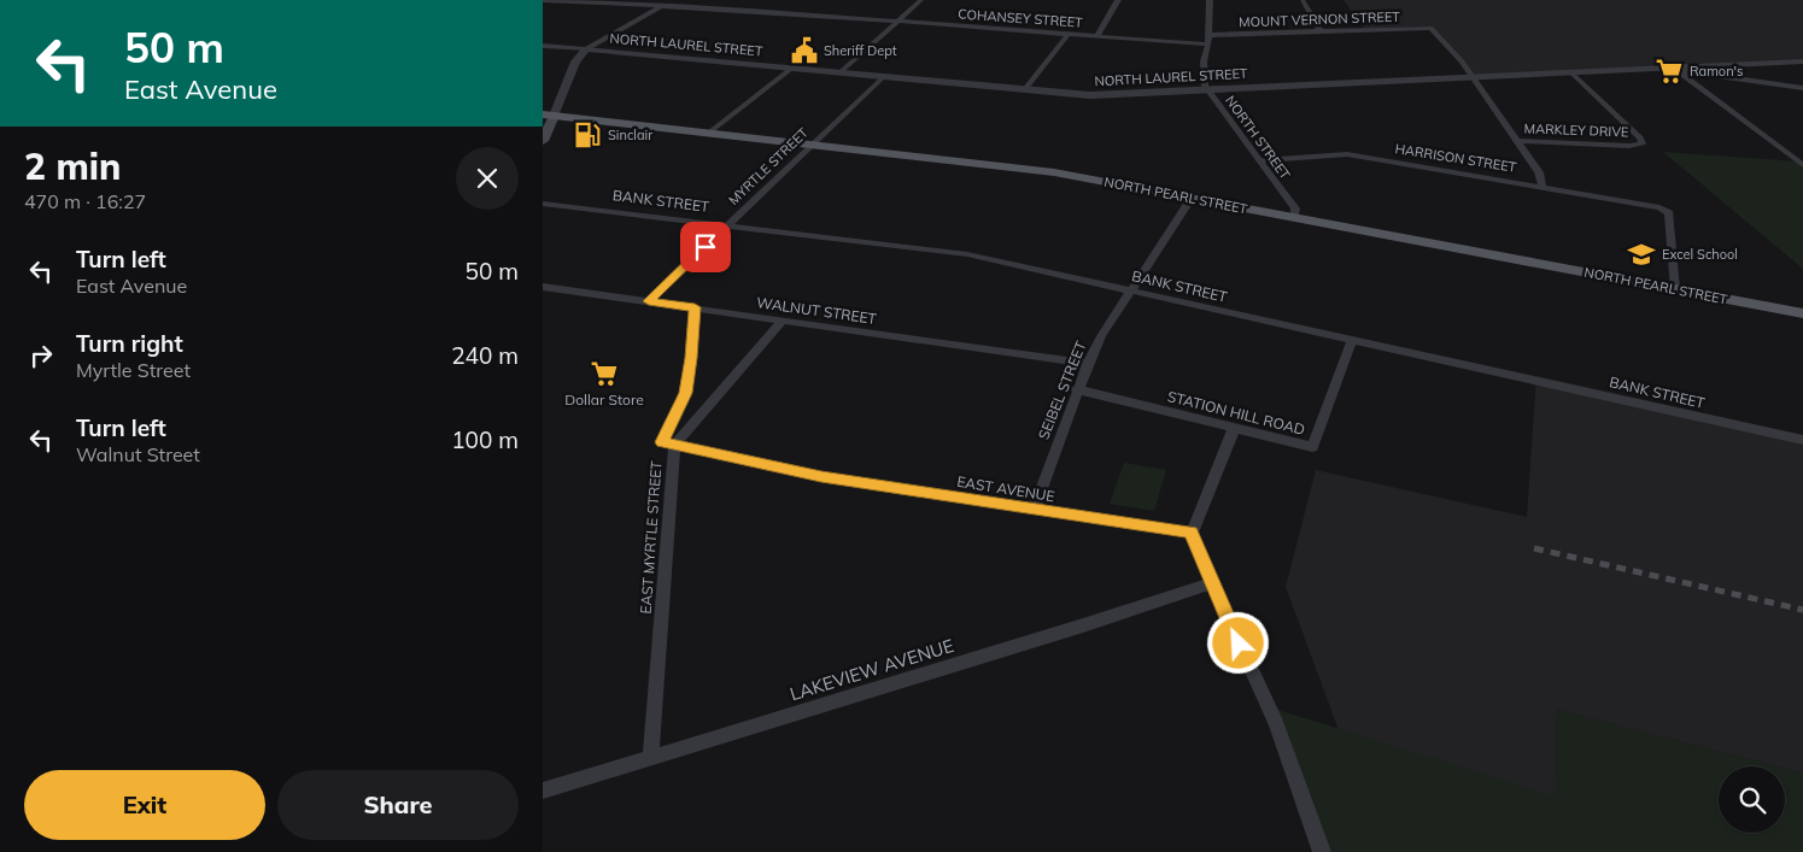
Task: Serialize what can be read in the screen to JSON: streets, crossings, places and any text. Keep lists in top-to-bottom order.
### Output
{
  "streets": {
    "main road": ["NORTH PEARL STREET"],
    "street": [
      "COHANSEY STREET",
      "MOUNT VERNON STREET",
      "NORTH LAUREL STREET",
      "MARKLEY DRIVE",
      "NORTH STREET",
      "HARRISON STREET",
      "MYRTLE STREET",
      "BANK STREET",
      "WALNUT STREET",
      "SEIBEL STREET",
      "STATION HILL ROAD",
      "EAST AVENUE",
      "EAST MYRTLE STREET",
      "LAKEVIEW AVENUE"
    ]
  },
  "crossings": [
    ["COHANSEY STREET", "NORTH STREET"],
    ["MOUNT VERNON STREET", "NORTH LAUREL STREET"],
    ["MOUNT VERNON STREET", "NORTH STREET"],
    ["NORTH LAUREL STREET", "MARKLEY DRIVE"],
    ["NORTH LAUREL STREET", "NORTH STREET"],
    ["NORTH LAUREL STREET", "MYRTLE STREET"],
    ["NORTH STREET", "HARRISON STREET"],
    ["NORTH STREET", "NORTH PEARL STREET"],
    ["HARRISON STREET", "NORTH PEARL STREET"],
    ["MYRTLE STREET", "NORTH PEARL STREET"],
    ["MYRTLE STREET", "BANK STREET"],
    ["MYRTLE STREET", "WALNUT STREET"],
    ["NORTH PEARL STREET", "SEIBEL STREET"],
    ["BANK STREET", "SEIBEL STREET"],
    ["BANK STREET", "STATION HILL ROAD"],
    ["WALNUT STREET", "SEIBEL STREET"],
    ["WALNUT STREET", "EAST MYRTLE STREET"],
    ["SEIBEL STREET", "STATION HILL ROAD"],
    ["SEIBEL STREET", "EAST AVENUE"],
    ["EAST AVENUE", "EAST MYRTLE STREET"],
    ["EAST MYRTLE STREET", "LAKEVIEW AVENUE"]
  ],
  "places": {
    "public building": ["Sheriff Dept"],
    "supermarket": ["Ramon's", "Dollar Store"],
    "fuel station": ["Sinclair"],
    "school or university": ["Excel School"]
  },
  "page": {
    "turn": ["50 m", "East Avenue"],
    "heading": ["2 min", "470 m · 16:27"],
    "list": [
      {
        "name": "Turn left",
        "note": "East Avenue",
        "value": "50 m"
      },
      {
        "name": "Turn right",
        "note": "Myrtle Street",
        "value": "240 m"
      },
      {
        "name": "Turn left",
        "note": "Walnut Street",
        "value": "100 m"
      }
    ],
    "buttons": ["Exit", "Share"]
  }
}
